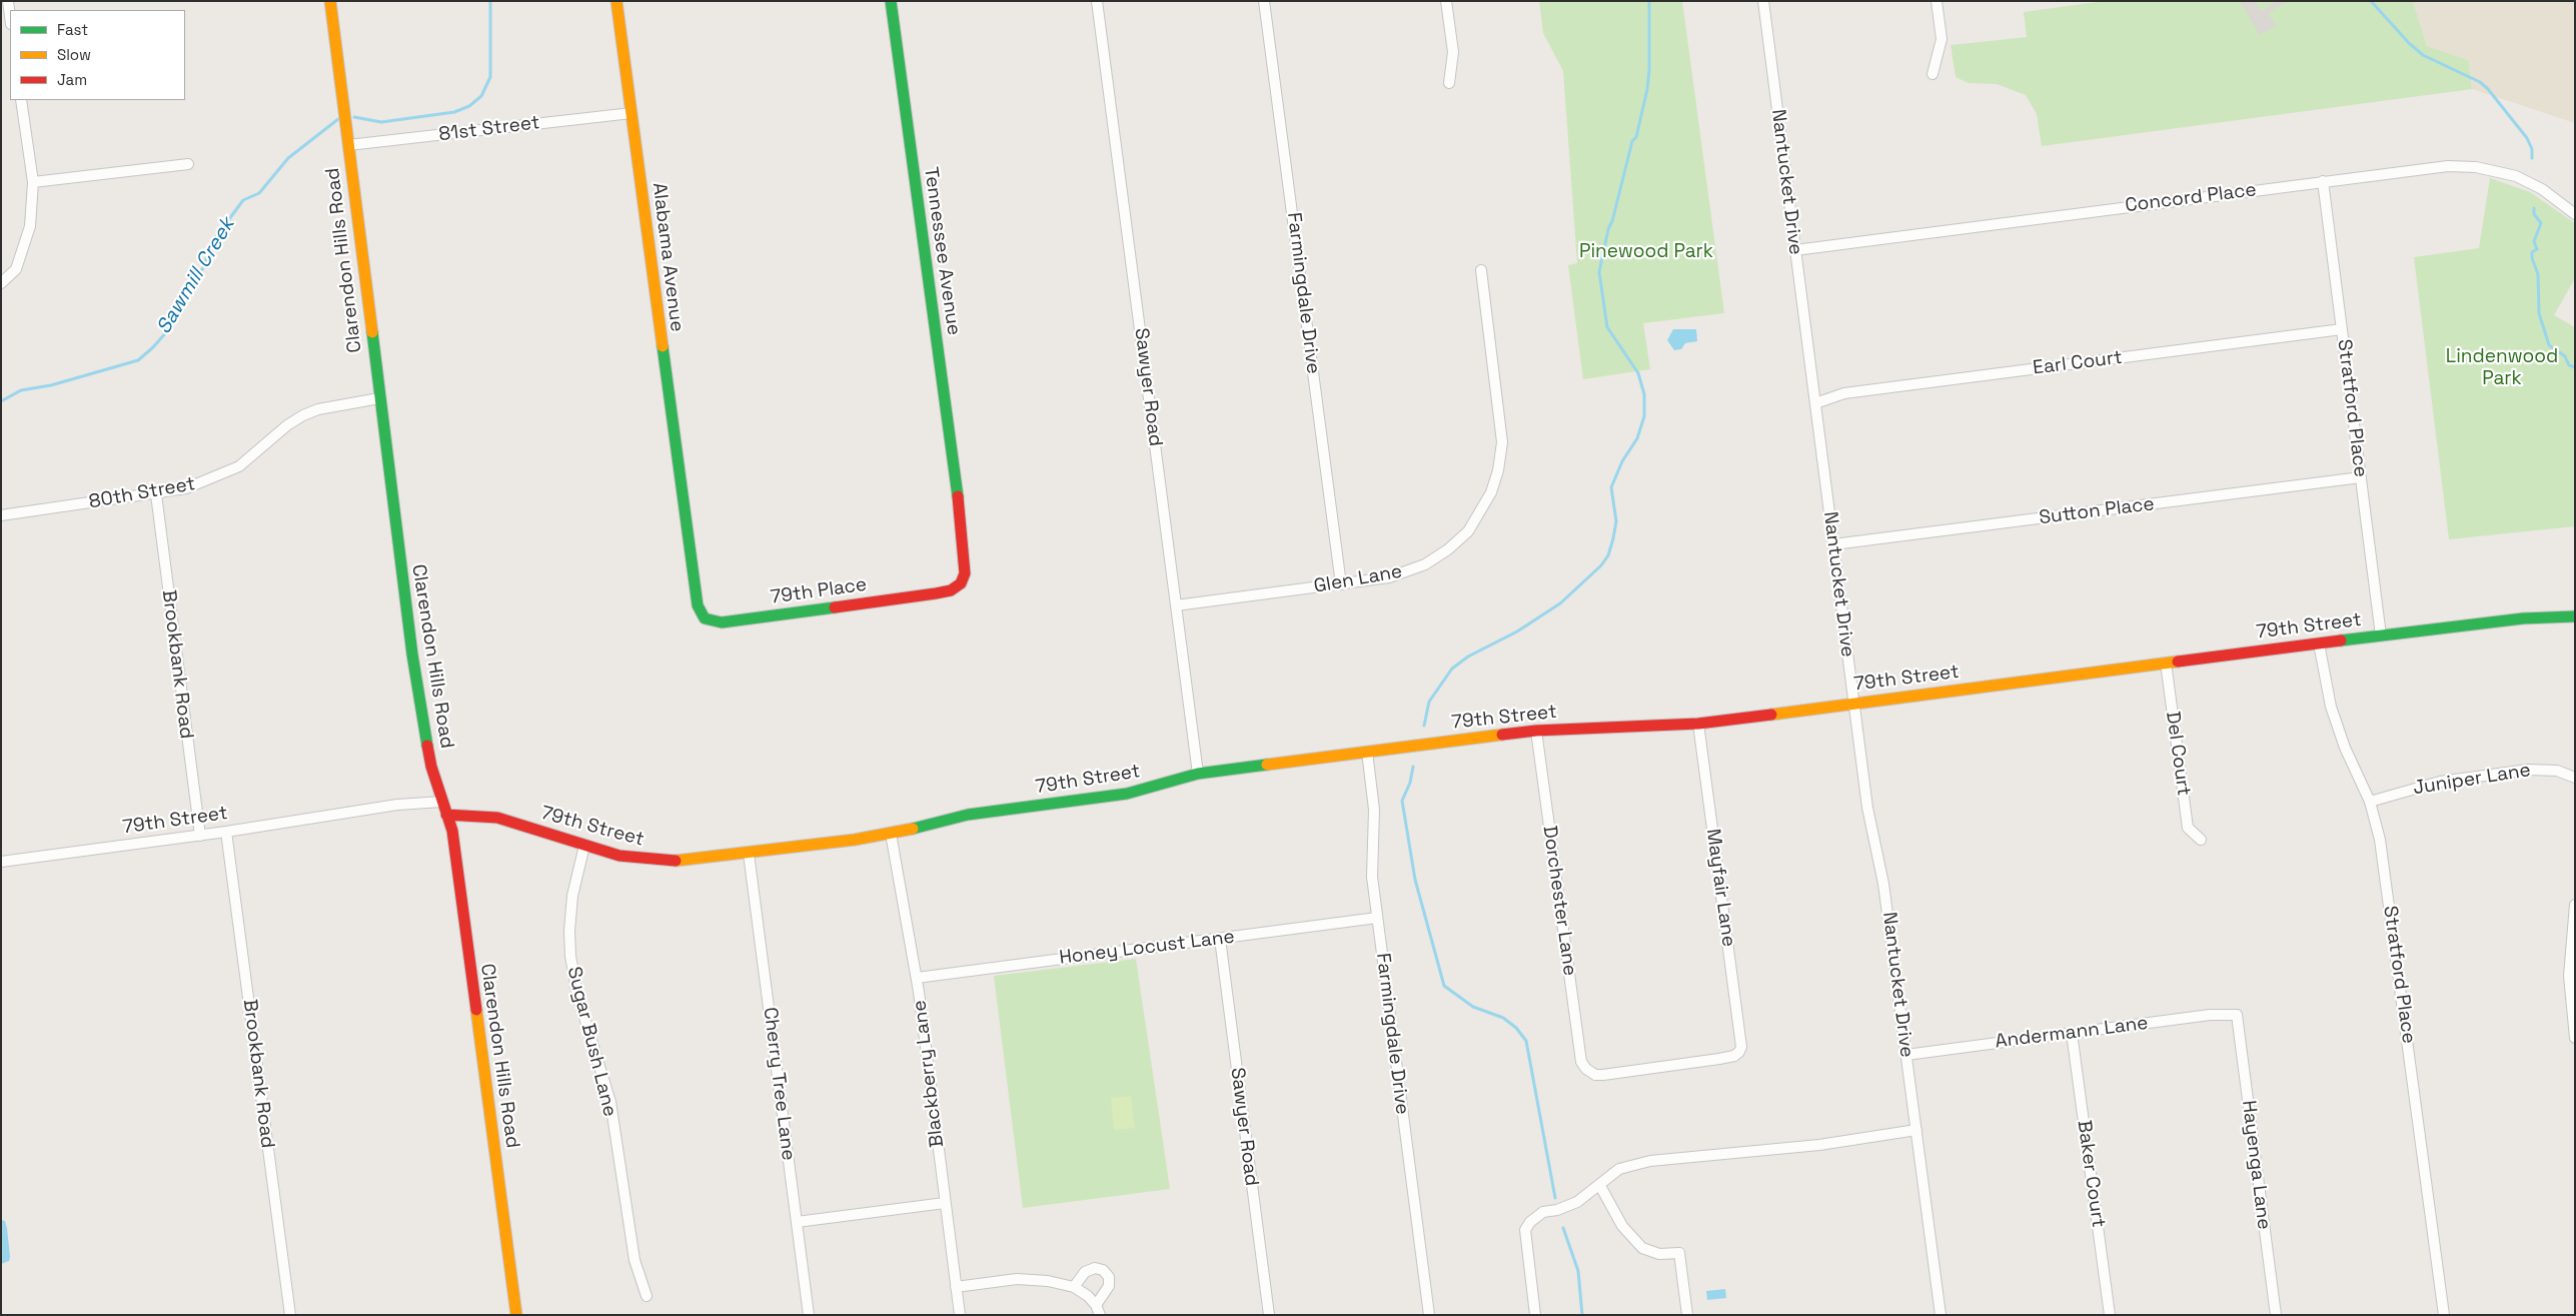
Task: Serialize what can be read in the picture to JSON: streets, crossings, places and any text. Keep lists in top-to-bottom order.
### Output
{
  "streets": {
    "street": [
      "81st Street",
      "Nantucket Drive",
      "Concord Place",
      "Tennessee Avenue",
      "Alabama Avenue",
      "Clarendon Hills Road",
      "Farmingdale Drive",
      "Earl Court",
      "Sawyer Road",
      "Stratford Place",
      "80th Street",
      "Sutton Place",
      "Glen Lane",
      "79th Place",
      "79th Street",
      "Brookbank Road",
      "Del Court",
      "Juniper Lane",
      "Mayfair Lane",
      "Dorchester Lane",
      "Honey Locust Lane",
      "Andermann Lane",
      "Sugar Bush Lane",
      "Blackberry Lane",
      "Cherry Tree Lane",
      "Hayenga Lane",
      "Baker Court"
    ]
  },
  "crossings": [
    ["81st Street", "Alabama Avenue"],
    ["81st Street", "Clarendon Hills Road"],
    ["Nantucket Drive", "Concord Place"],
    ["Nantucket Drive", "Earl Court"],
    ["Nantucket Drive", "Sutton Place"],
    ["Nantucket Drive", "79th Street"],
    ["Nantucket Drive", "Andermann Lane"],
    ["Concord Place", "Stratford Place"],
    ["Tennessee Avenue", "79th Place"],
    ["Alabama Avenue", "79th Place"],
    ["Clarendon Hills Road", "80th Street"],
    ["Clarendon Hills Road", "79th Street"],
    ["Farmingdale Drive", "Glen Lane"],
    ["Farmingdale Drive", "79th Street"],
    ["Farmingdale Drive", "Honey Locust Lane"],
    ["Earl Court", "Stratford Place"],
    ["Sawyer Road", "Glen Lane"],
    ["Sawyer Road", "79th Street"],
    ["Sawyer Road", "Honey Locust Lane"],
    ["Stratford Place", "Sutton Place"],
    ["Stratford Place", "79th Street"],
    ["Stratford Place", "Juniper Lane"],
    ["80th Street", "Brookbank Road"],
    ["79th Street", "Brookbank Road"],
    ["79th Street", "Del Court"],
    ["79th Street", "Mayfair Lane"],
    ["79th Street", "Dorchester Lane"],
    ["79th Street", "Sugar Bush Lane"],
    ["79th Street", "Blackberry Lane"],
    ["79th Street", "Cherry Tree Lane"],
    ["Mayfair Lane", "Dorchester Lane"],
    ["Honey Locust Lane", "Blackberry Lane"],
    ["Andermann Lane", "Hayenga Lane"],
    ["Andermann Lane", "Baker Court"]
  ],
  "water": ["Sawmill Creek"],
  "parks": ["Pinewood Park", "Lindenwood Park"],
  "legend": ["Fast", "Slow", "Jam"]
}
